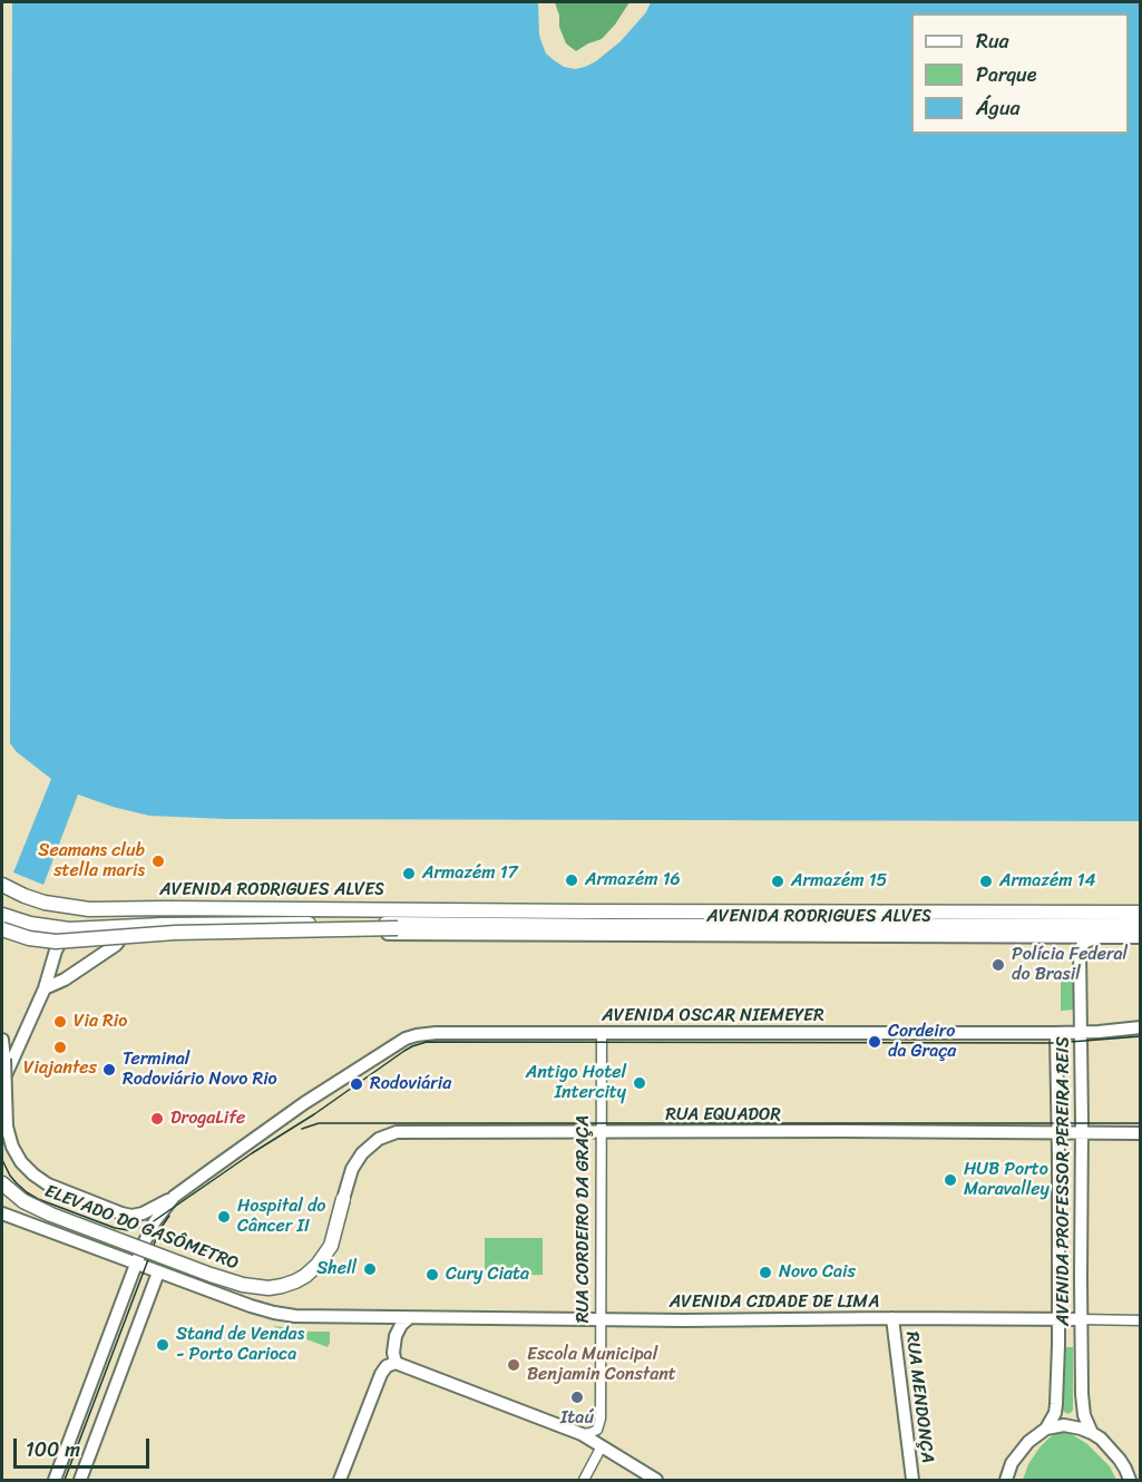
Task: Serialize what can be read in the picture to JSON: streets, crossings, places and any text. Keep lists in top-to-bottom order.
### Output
{
  "streets": {
    "highway": ["AVENIDA RODRIGUES ALVES", "ELEVADO DO GASÔMETRO"],
    "main road": [
      "AVENIDA OSCAR NIEMEYER",
      "RUA EQUADOR",
      "AVENIDA PROFESSOR PEREIRA REIS",
      "AVENIDA CIDADE DE LIMA",
      "RUA MENDONÇA"
    ],
    "street": ["RUA CORDEIRO DA GRAÇA"]
  },
  "crossings": [
    ["AVENIDA RODRIGUES ALVES", "AVENIDA PROFESSOR PEREIRA REIS"],
    ["AVENIDA OSCAR NIEMEYER", "AVENIDA PROFESSOR PEREIRA REIS"],
    ["AVENIDA OSCAR NIEMEYER", "RUA CORDEIRO DA GRAÇA"],
    ["RUA EQUADOR", "AVENIDA PROFESSOR PEREIRA REIS"],
    ["RUA EQUADOR", "RUA CORDEIRO DA GRAÇA"],
    ["RUA EQUADOR", "ELEVADO DO GASÔMETRO"],
    ["AVENIDA PROFESSOR PEREIRA REIS", "AVENIDA CIDADE DE LIMA"],
    ["RUA CORDEIRO DA GRAÇA", "AVENIDA CIDADE DE LIMA"],
    ["AVENIDA CIDADE DE LIMA", "RUA MENDONÇA"]
  ],
  "places": [
    "Seamans club stella maris",
    "Armazém 17",
    "Armazém 16",
    "Armazém 15",
    "Armazém 14",
    "Polícia Federal do Brasil",
    "Via Rio",
    "Cordeiro da Graça",
    "Viajantes",
    "Terminal Rodoviário Novo Rio",
    "Antigo Hotel Intercity",
    "Rodoviária",
    "DrogaLife",
    "HUB Porto Maravalley",
    "Hospital do Câncer II",
    "Shell",
    "Novo Cais",
    "Cury Ciata",
    "Stand de Vendas - Porto Carioca",
    "Escola Municipal Benjamin Constant",
    "Itaú"
  ],
  "legend": ["Rua", "Parque", "Água"],
  "scale_bar": "100 m"
}
